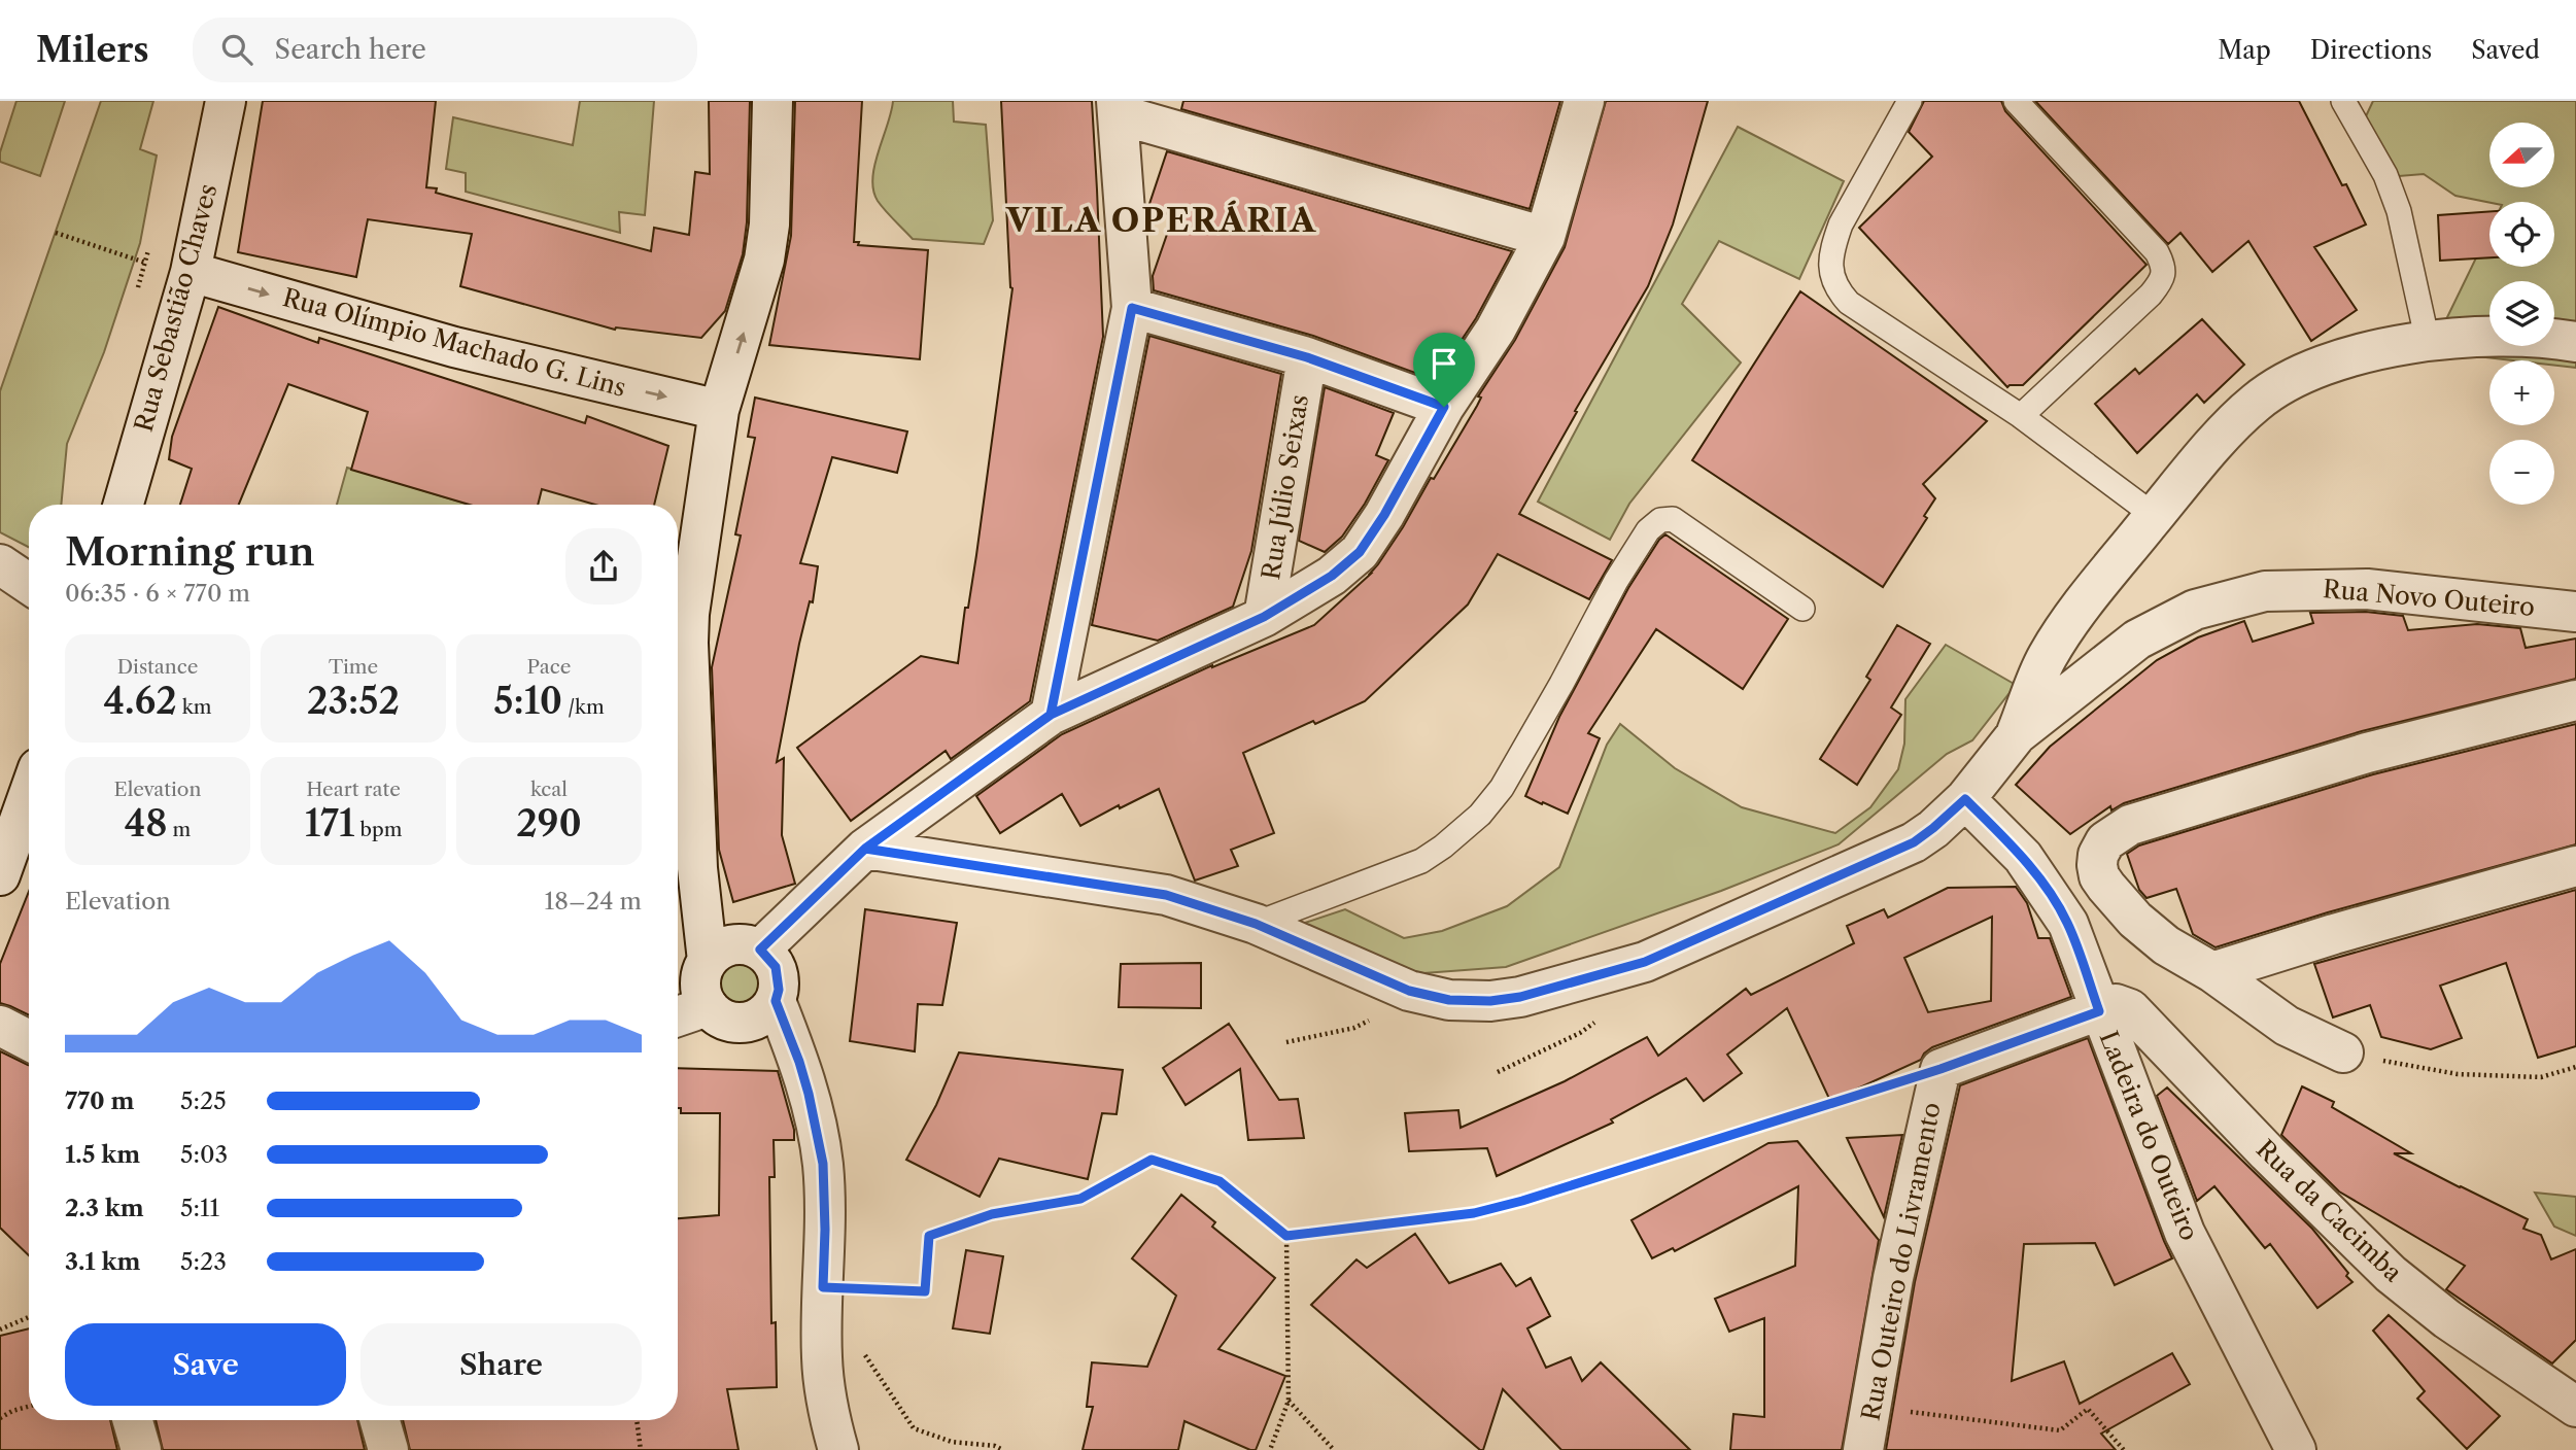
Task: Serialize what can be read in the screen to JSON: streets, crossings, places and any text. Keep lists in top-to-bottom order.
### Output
{
  "streets": {
    "street": [
      "Rua Sebastião Chaves",
      "Rua Olímpio Machado G. Lins",
      "Rua Júlio Seixas",
      "Rua Novo Outeiro",
      "Ladeira do Outeiro",
      "Rua da Cacimba",
      "Rua Outeiro do Livramento"
    ]
  },
  "crossings": [
    ["Rua Sebastião Chaves", "Rua Olímpio Machado G. Lins"],
    ["Rua Novo Outeiro", "Ladeira do Outeiro"],
    ["Ladeira do Outeiro", "Rua da Cacimba"],
    ["Ladeira do Outeiro", "Rua Outeiro do Livramento"],
    ["Rua da Cacimba", "Rua Outeiro do Livramento"]
  ],
  "one_way": ["Rua Olímpio Machado G. Lins"],
  "districts": ["VILA OPERÁRIA"],
  "north": "left",
  "page": {
    "header": "Milers",
    "search": "Search here",
    "nav": ["Map", "Directions", "Saved"],
    "map_buttons": ["+", "−"],
    "heading": ["Morning run", "06:35 · 6 × 770 m"],
    "stats": [
      ["Distance", "4.62 km"],
      ["Time", "23:52"],
      ["Pace", "5:10 /km"],
      ["Elevation", "48 m"],
      ["Heart rate", "171 bpm"],
      ["kcal", "290"]
    ],
    "chart": ["Elevation", "18–24 m"],
    "list": [
      {
        "name": "770 m",
        "note": "5:25"
      },
      {
        "name": "1.5 km",
        "note": "5:03"
      },
      {
        "name": "2.3 km",
        "note": "5:11"
      },
      {
        "name": "3.1 km",
        "note": "5:23"
      }
    ],
    "buttons": ["Save", "Share"]
  }
}
